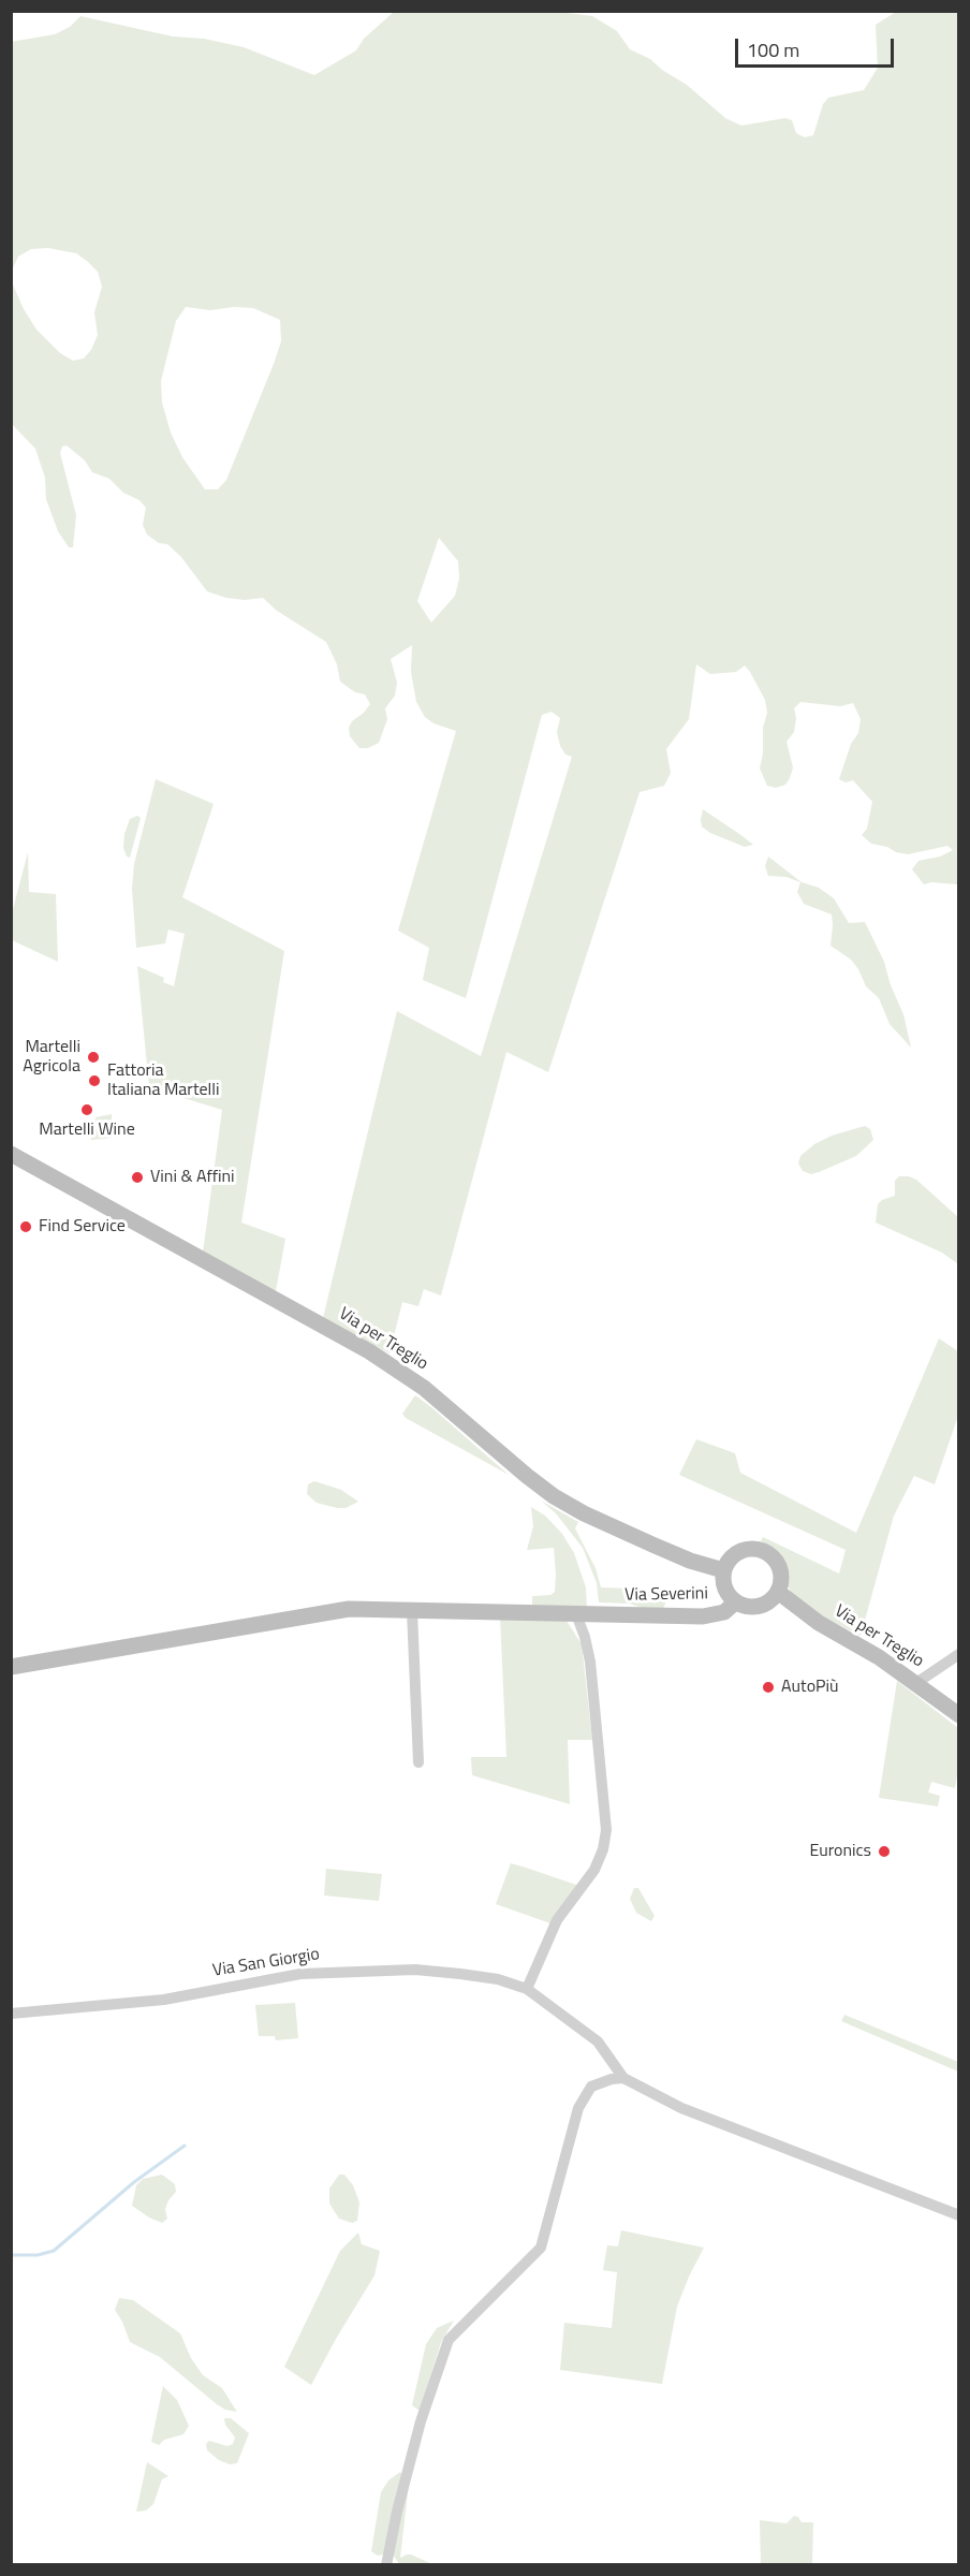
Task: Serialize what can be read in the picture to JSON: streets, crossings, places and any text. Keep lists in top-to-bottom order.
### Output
{
  "streets": {
    "main road": ["Via per Treglio", "Via Severini"],
    "street": ["Via San Giorgio"]
  },
  "crossings": [
    ["Via per Treglio", "Via Severini"]
  ],
  "places": [
    "Martelli Agricola",
    "Fattoria Italiana Martelli",
    "Martelli Wine",
    "Vini & Affini",
    "Find Service",
    "AutoPiù",
    "Euronics"
  ],
  "scale_bar": "100 m"
}
